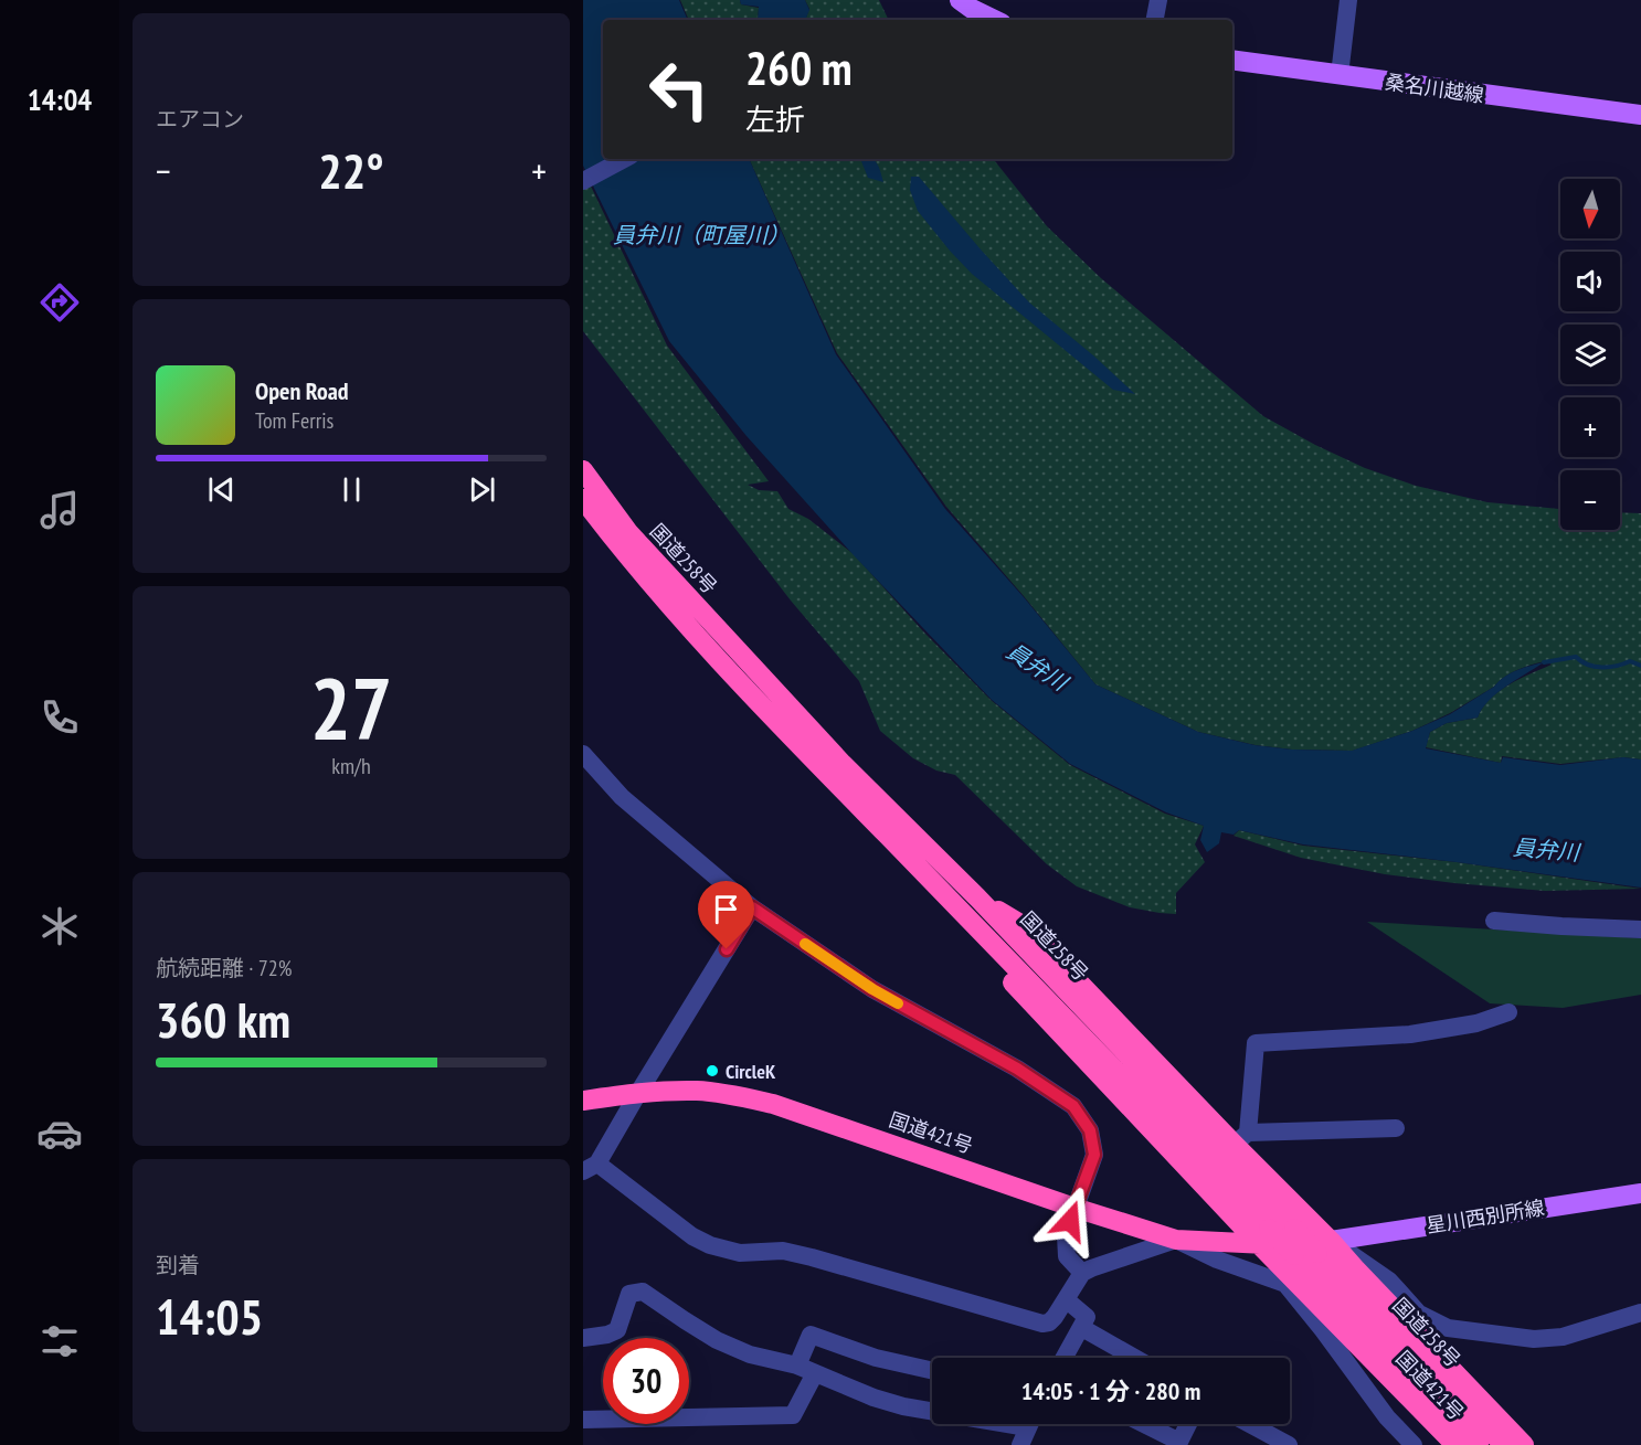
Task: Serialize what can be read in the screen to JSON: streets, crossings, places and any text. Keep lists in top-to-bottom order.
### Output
{
  "streets": {
    "highway": ["国道258号", "国道421号"],
    "main road": ["桑名川越線", "星川西別所線"]
  },
  "crossings": [
    ["国道258号", "国道421号"],
    ["国道258号", "星川西別所線"],
    ["国道421号", "星川西別所線"]
  ],
  "water": ["員弁川（町屋川）", "員弁川"],
  "places": ["CircleK"],
  "north": "bottom",
  "page": {
    "tabs": "14:04",
    "tile": [
      "エアコン",
      ["27", "km/h"],
      ["航続距離 · 72%", "360 km"],
      ["到着", "14:05"]
    ],
    "turn": ["260 m", "左折"],
    "heat": ["−", "22°", "+"],
    "map_buttons": ["+", "−"],
    "song": ["Open Road", "Tom Ferris"],
    "limit": "30",
    "trip": "14:05 · 1 分 · 280 m"
  }
}
